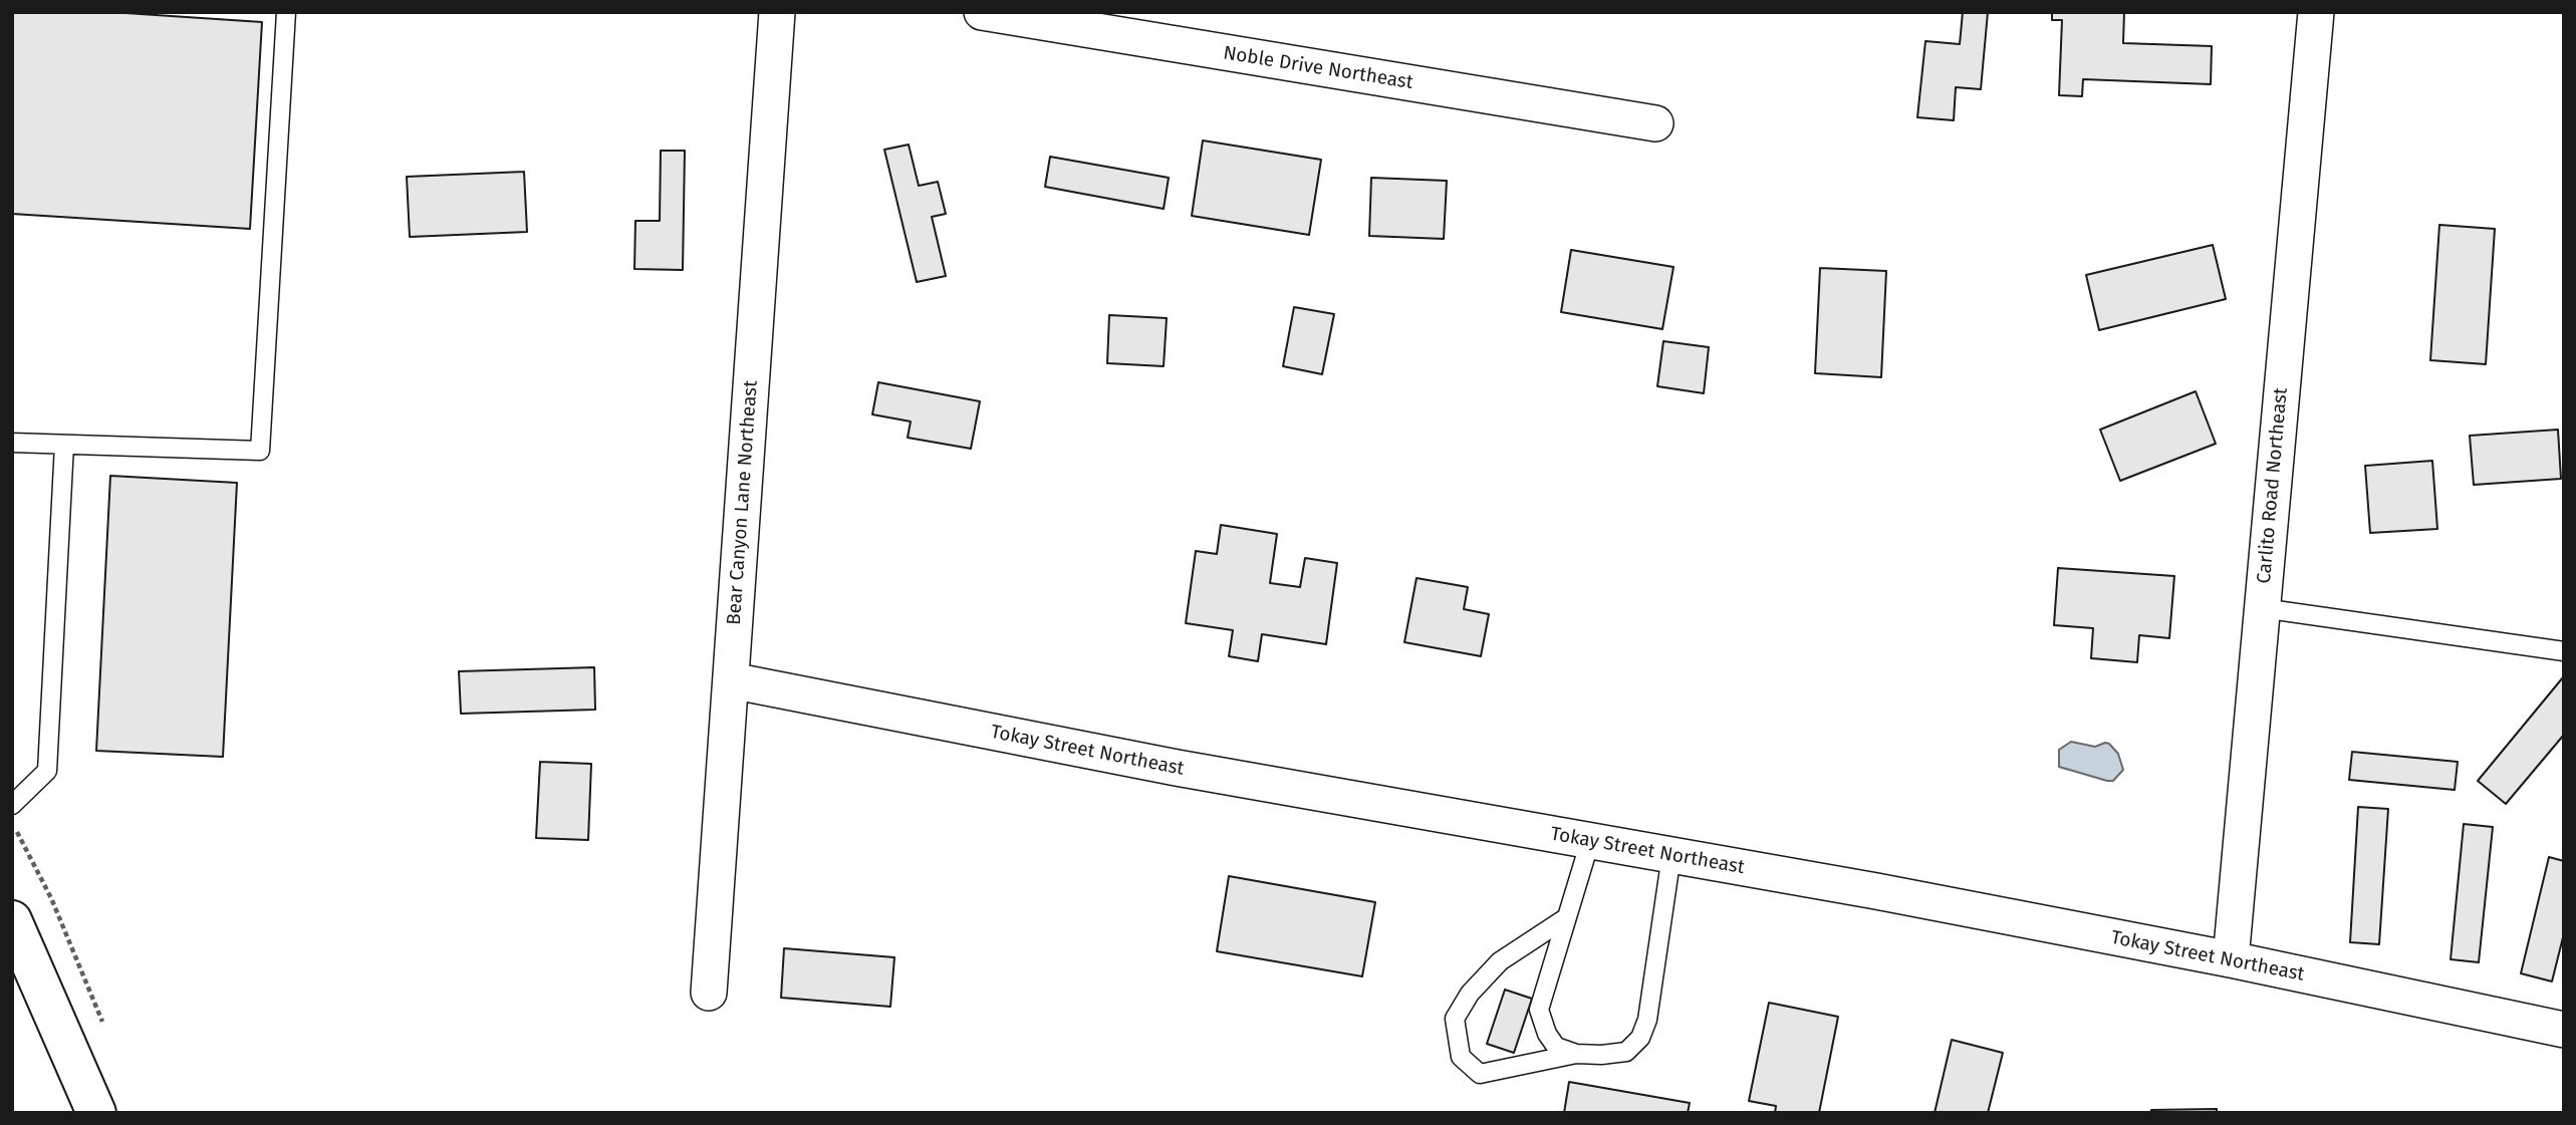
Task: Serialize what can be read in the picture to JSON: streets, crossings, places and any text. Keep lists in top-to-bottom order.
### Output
{
  "streets": {
    "street": [
      "Noble Drive Northeast",
      "Carlito Road Northeast",
      "Bear Canyon Lane Northeast",
      "Tokay Street Northeast"
    ]
  },
  "crossings": [
    ["Carlito Road Northeast", "Tokay Street Northeast"],
    ["Bear Canyon Lane Northeast", "Tokay Street Northeast"]
  ]
}
